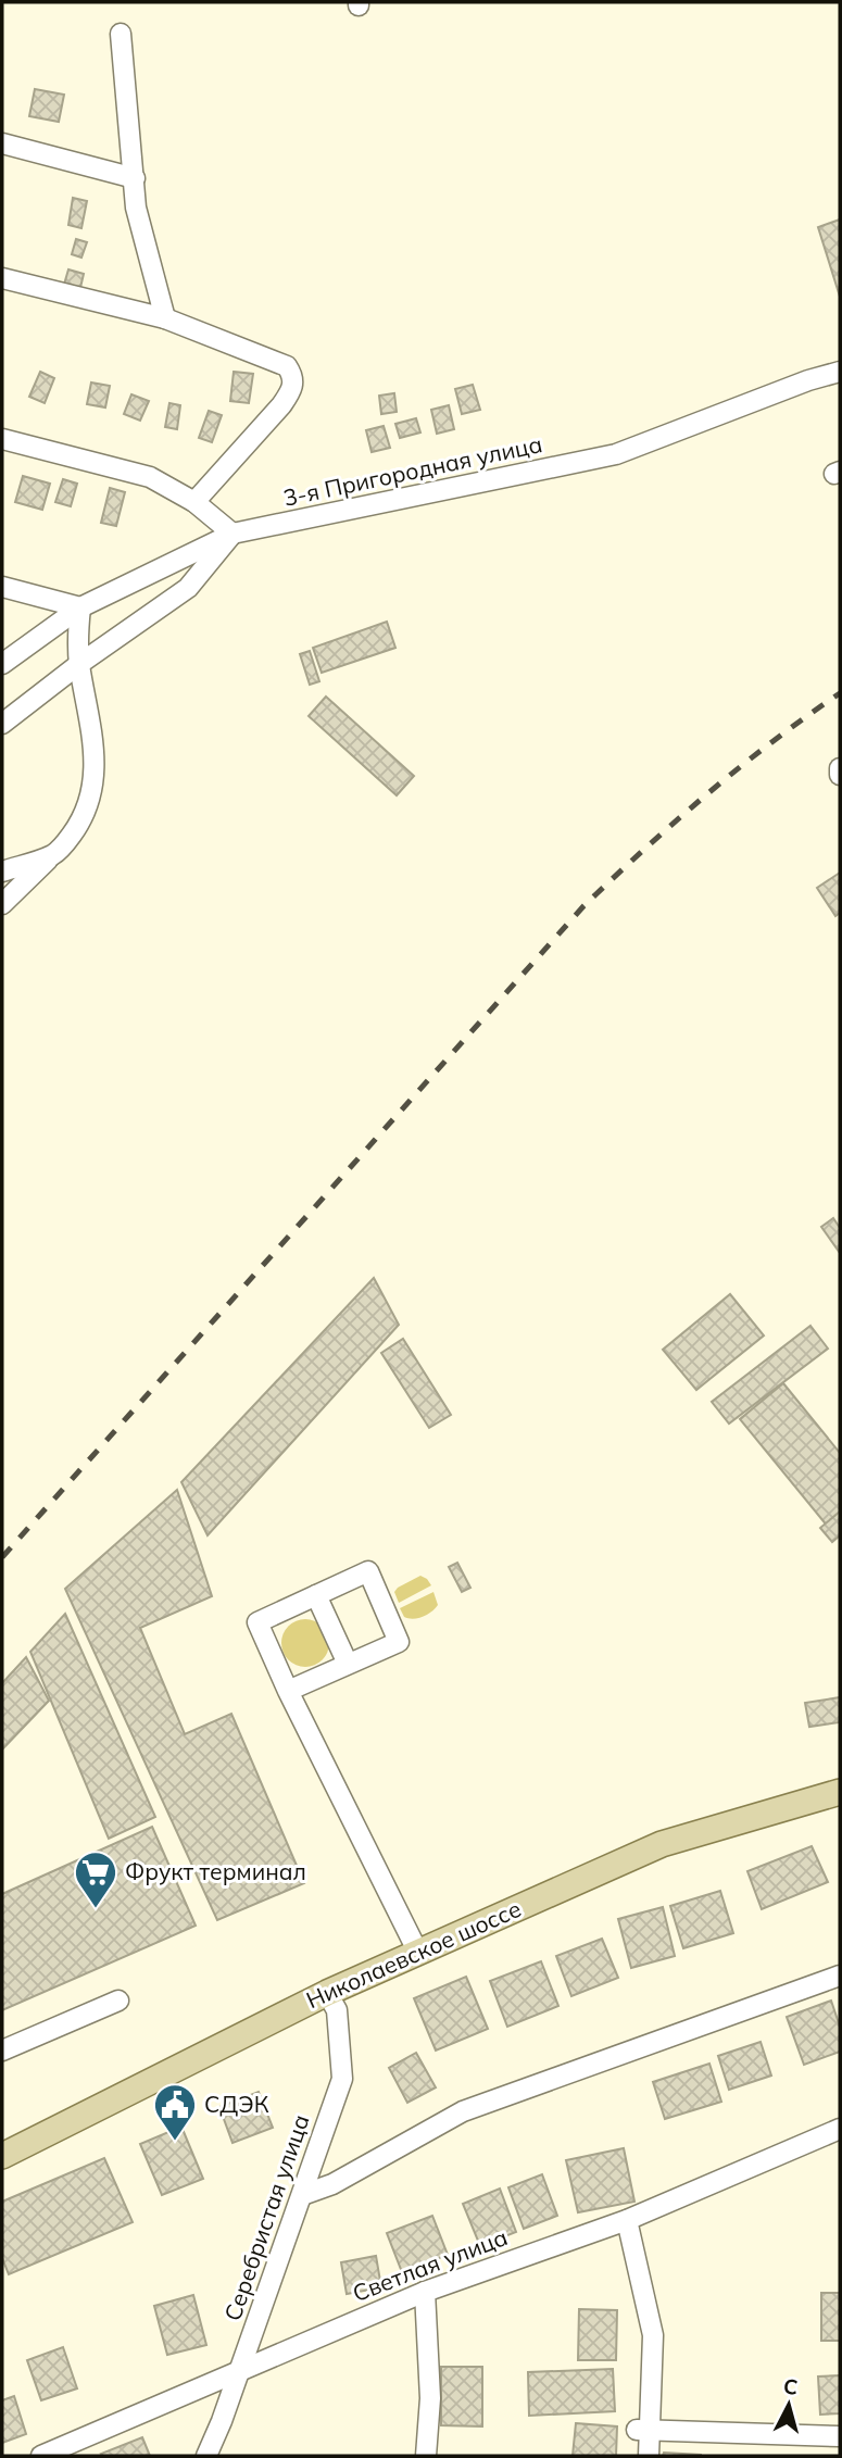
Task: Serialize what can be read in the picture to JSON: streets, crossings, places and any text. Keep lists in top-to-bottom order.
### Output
{
  "streets": {
    "main road": ["Николаевское шоссе"],
    "street": ["3-я Пригородная улица", "Серебристая улица", "Светлая улица"]
  },
  "crossings": [
    ["Николаевское шоссе", "Серебристая улица"],
    ["Серебристая улица", "Светлая улица"]
  ],
  "places": {
    "supermarket": ["Фрукт терминал"],
    "public building": ["СДЭК"]
  },
  "north": "top"
}
